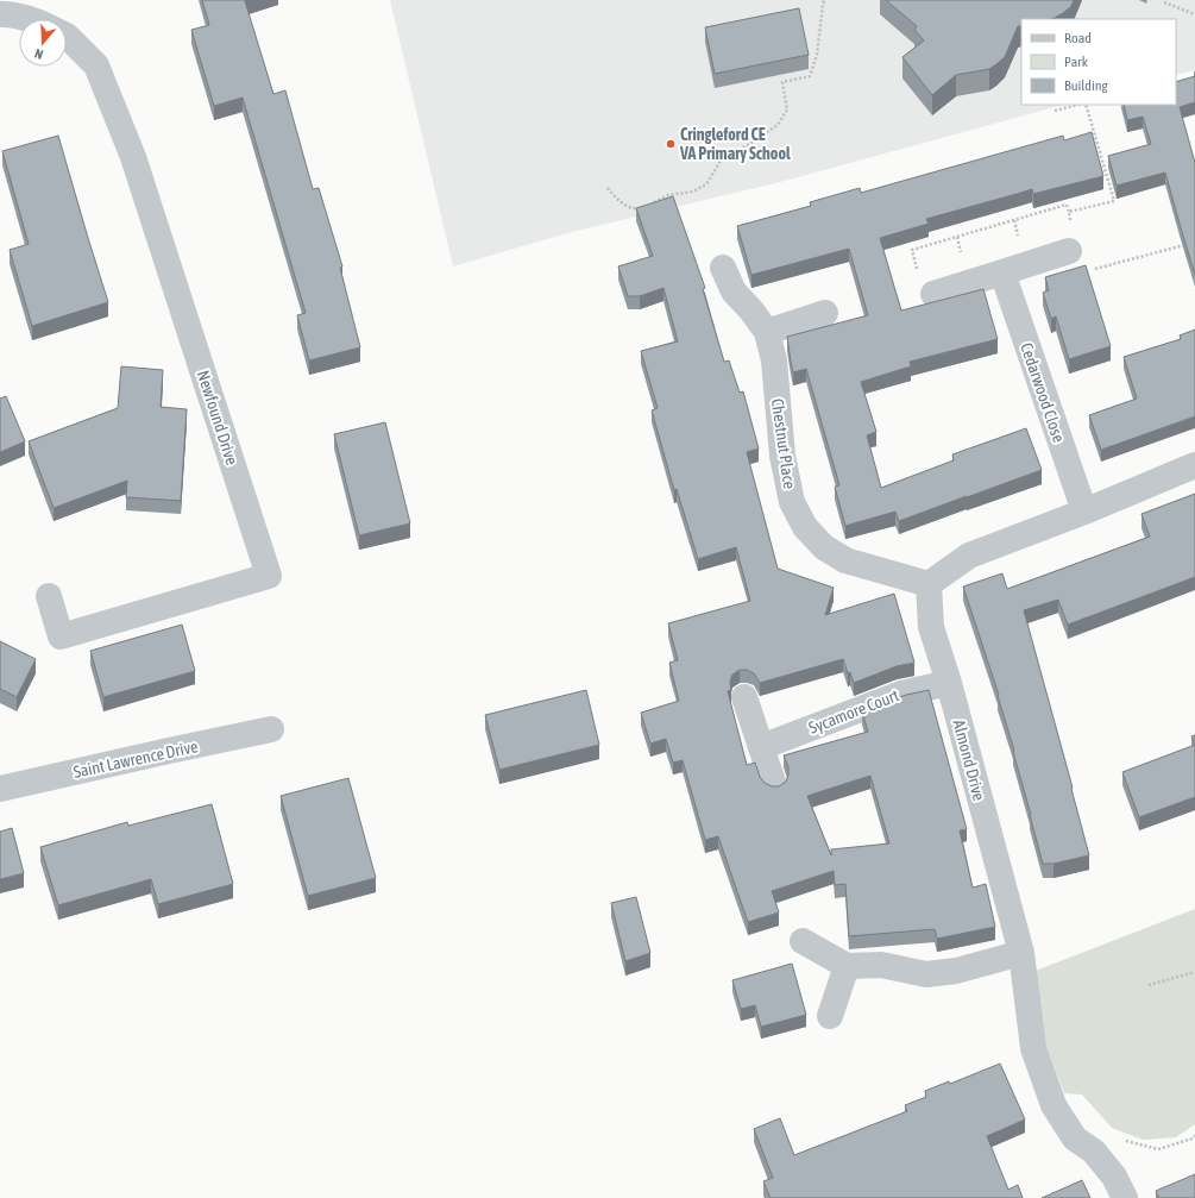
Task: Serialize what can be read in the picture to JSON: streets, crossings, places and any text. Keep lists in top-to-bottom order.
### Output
{
  "streets": {
    "street": [
      "Cedarwood Close",
      "Newfound Drive",
      "Chestnut Place",
      "Sycamore Court",
      "Saint Lawrence Drive",
      "Almond Drive"
    ]
  },
  "crossings": [
    ["Chestnut Place", "Almond Drive"],
    ["Sycamore Court", "Almond Drive"]
  ],
  "places": ["Cringleford CE VA Primary School"],
  "legend": ["Road", "Park", "Building"],
  "north": "bottom"
}
